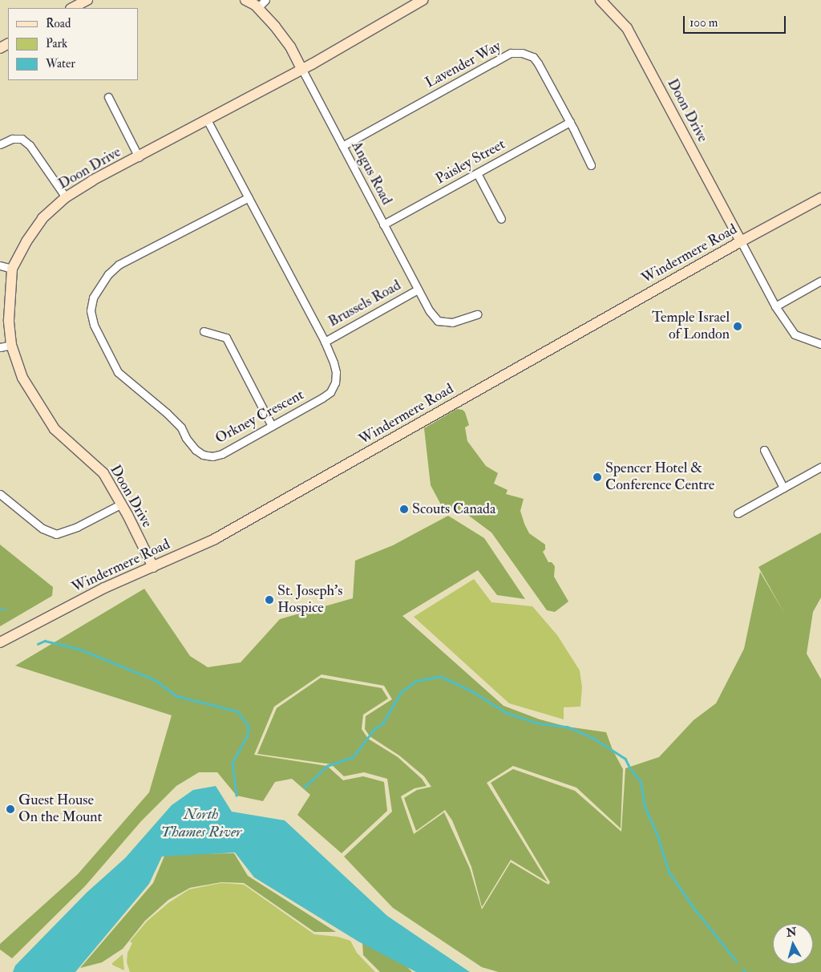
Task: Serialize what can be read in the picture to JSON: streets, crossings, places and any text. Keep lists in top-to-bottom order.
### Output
{
  "streets": {
    "street": [
      "Lavender Way",
      "Doon Drive",
      "Paisley Street",
      "Angus Road",
      "Windermere Road",
      "Brussels Road",
      "Orkney Crescent"
    ]
  },
  "crossings": [
    ["Lavender Way", "Paisley Street"],
    ["Lavender Way", "Angus Road"],
    ["Doon Drive", "Angus Road"],
    ["Doon Drive", "Windermere Road"],
    ["Doon Drive", "Orkney Crescent"],
    ["Paisley Street", "Angus Road"],
    ["Angus Road", "Brussels Road"],
    ["Brussels Road", "Orkney Crescent"]
  ],
  "water": ["North Thames River"],
  "places": [
    "Temple Israel of London",
    "Spencer Hotel & Conference Centre",
    "Scouts Canada",
    "St. Joseph's Hospice",
    "Guest House On the Mount"
  ],
  "legend": ["Road", "Park", "Water"],
  "scale_bar": "100 m",
  "north": "top"
}
